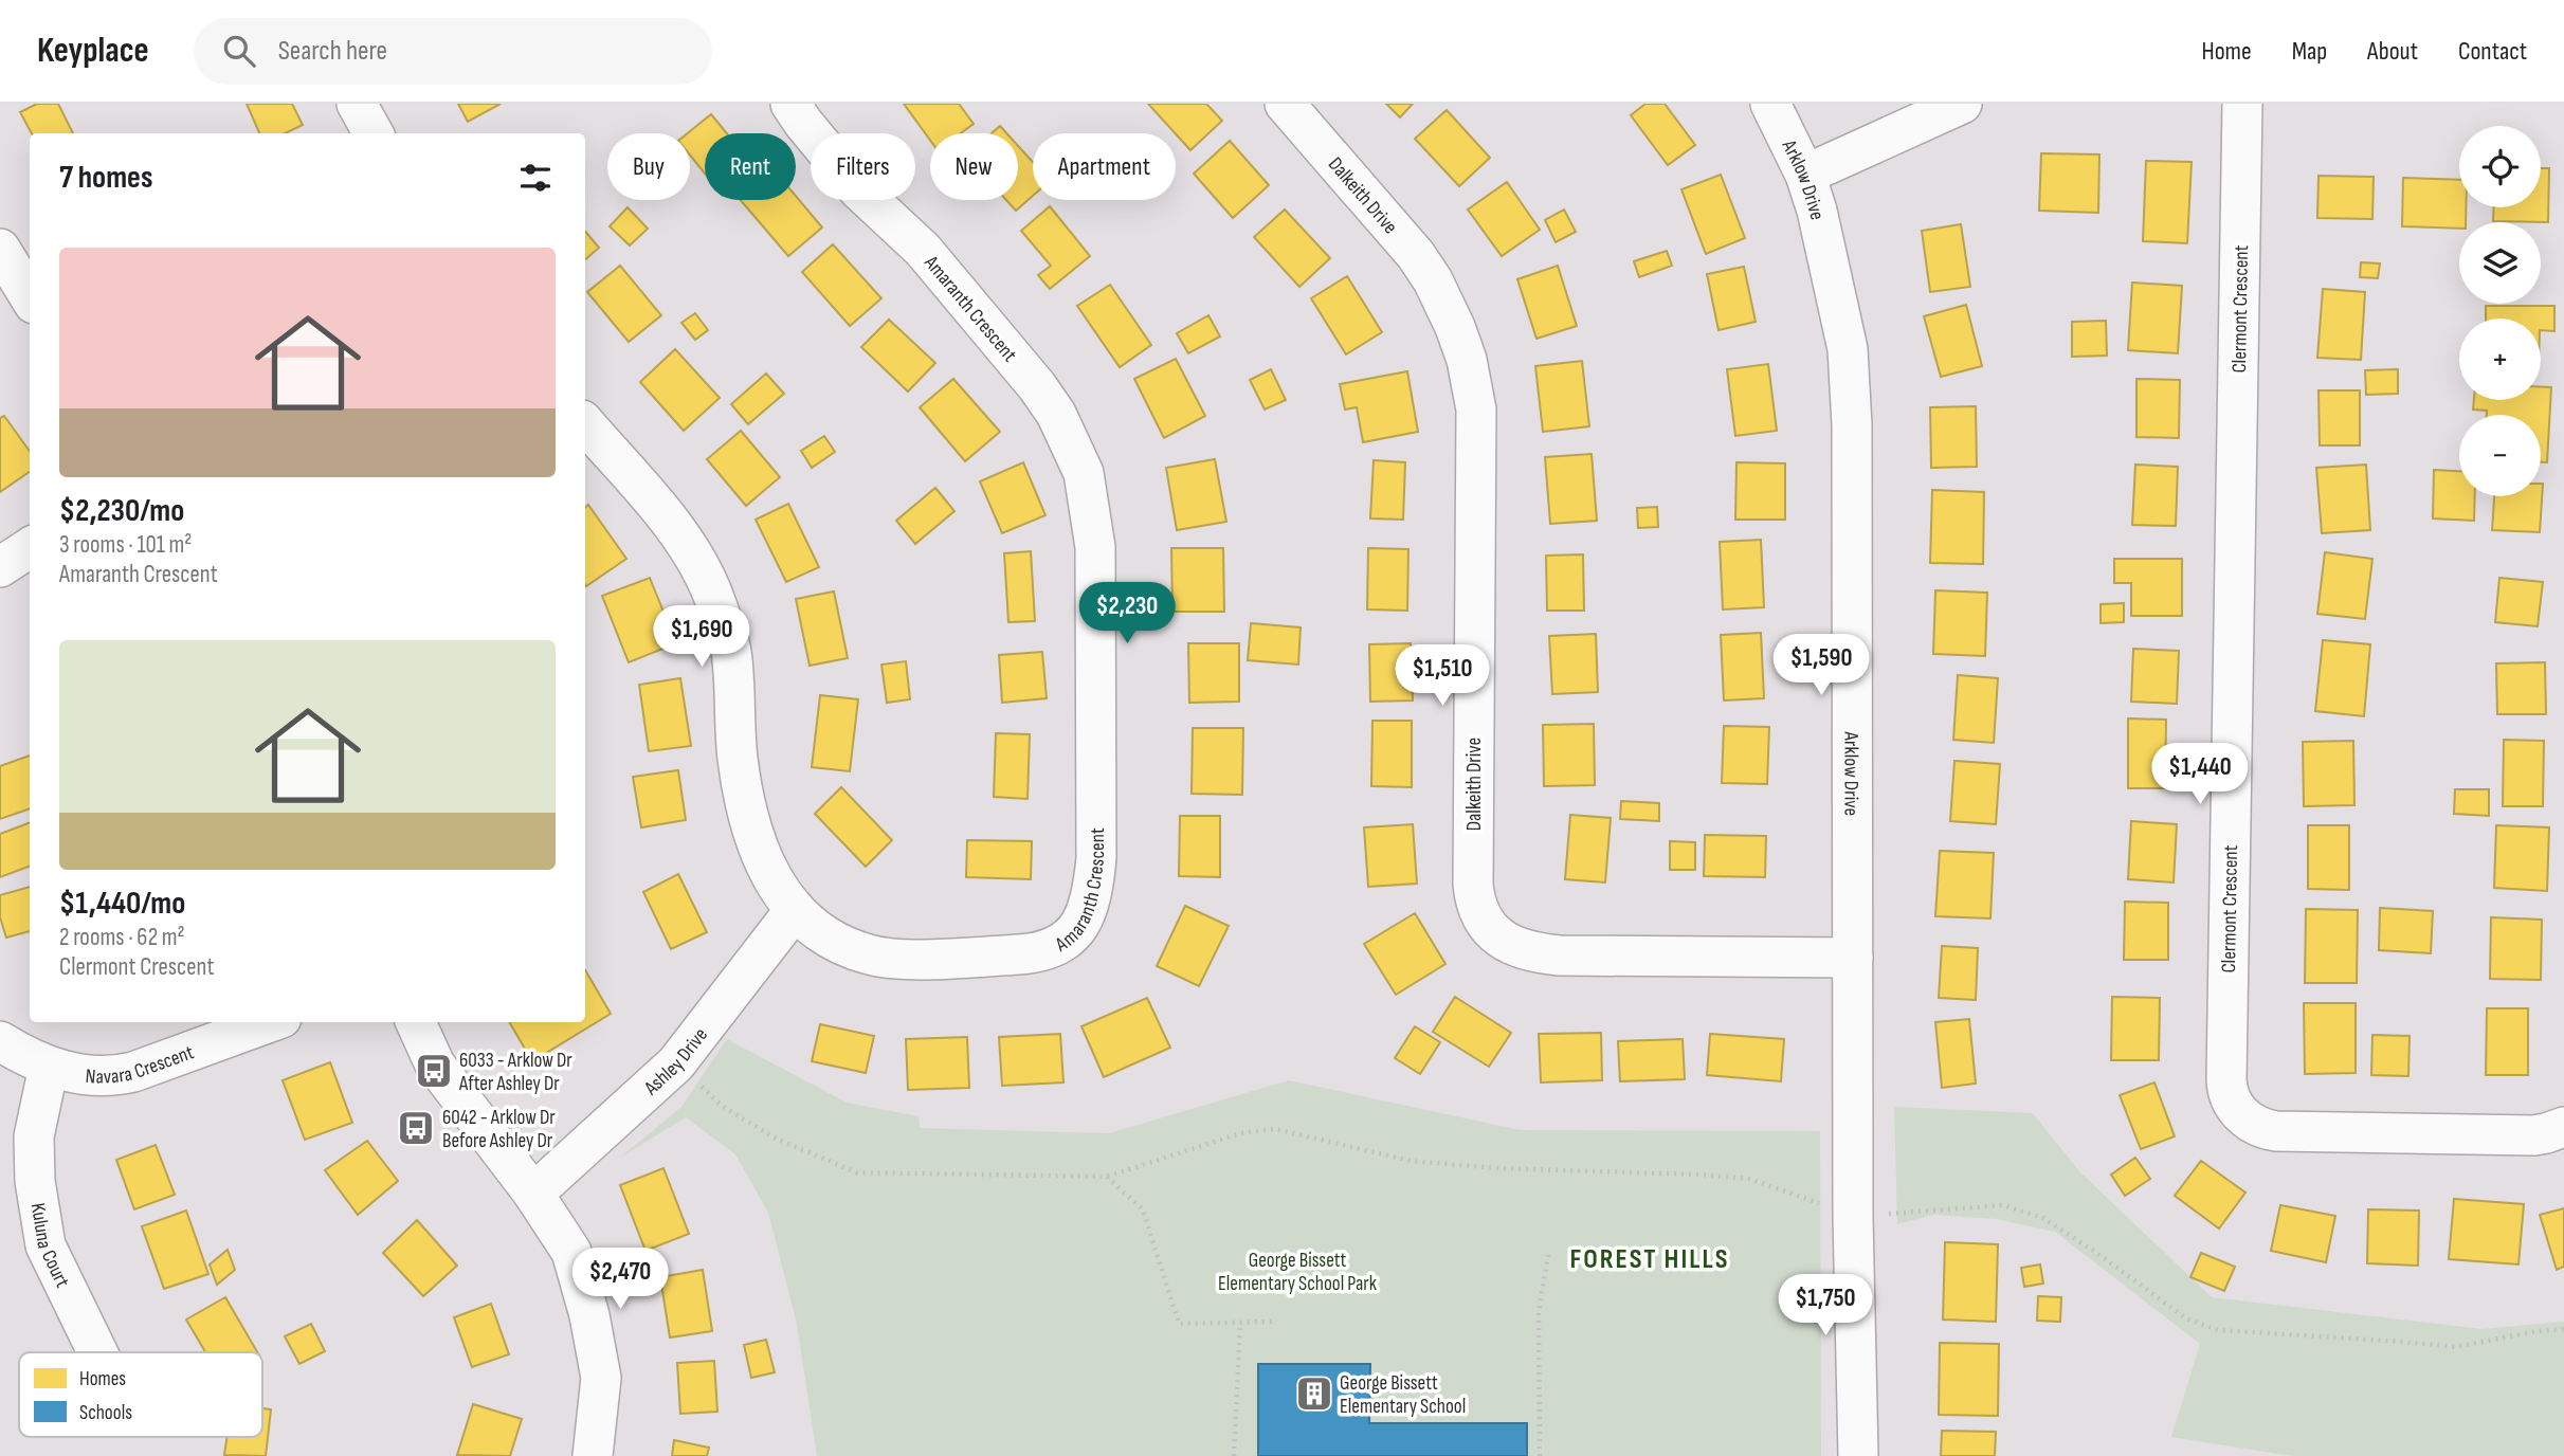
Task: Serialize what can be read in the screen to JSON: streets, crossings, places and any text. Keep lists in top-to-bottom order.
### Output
{
  "streets": {
    "street": [
      "Arklow Drive",
      "Dalkeith Drive",
      "Amaranth Crescent",
      "Clermont Crescent",
      "Navara Crescent",
      "Ashley Drive",
      "Kuluna Court"
    ]
  },
  "crossings": [
    ["Arklow Drive", "Dalkeith Drive"],
    ["Amaranth Crescent", "Ashley Drive"],
    ["Navara Crescent", "Kuluna Court"]
  ],
  "districts": ["FOREST HILLS"],
  "parks": ["George Bissett Elementary School Park"],
  "places": {
    "bus stop": ["6033 - Arklow Dr After Ashley Dr", "6042 - Arklow Dr Before Ashley Dr"],
    "building": ["George Bissett Elementary School"]
  },
  "legend": ["Homes", "Schools"],
  "page": {
    "header": "Keyplace",
    "search": "Search here",
    "nav": [
      "Home",
      "Map",
      "About",
      "Contact"
    ],
    "map_buttons": ["+", "−"],
    "chip": [
      "Buy",
      "Rent",
      "Filters",
      "New",
      "Apartment"
    ],
    "heading": "7 homes",
    "list": [
      {
        "name": "$2,230/mo",
        "note": "3 rooms · 101 m² · Amaranth Crescent"
      },
      {
        "name": "$1,440/mo",
        "note": "2 rooms · 62 m² · Clermont Crescent"
      }
    ],
    "price": [
      "$2,230",
      "$1,690",
      "$1,590",
      "$1,510",
      "$1,440",
      "$2,470",
      "$1,750"
    ]
  }
}
